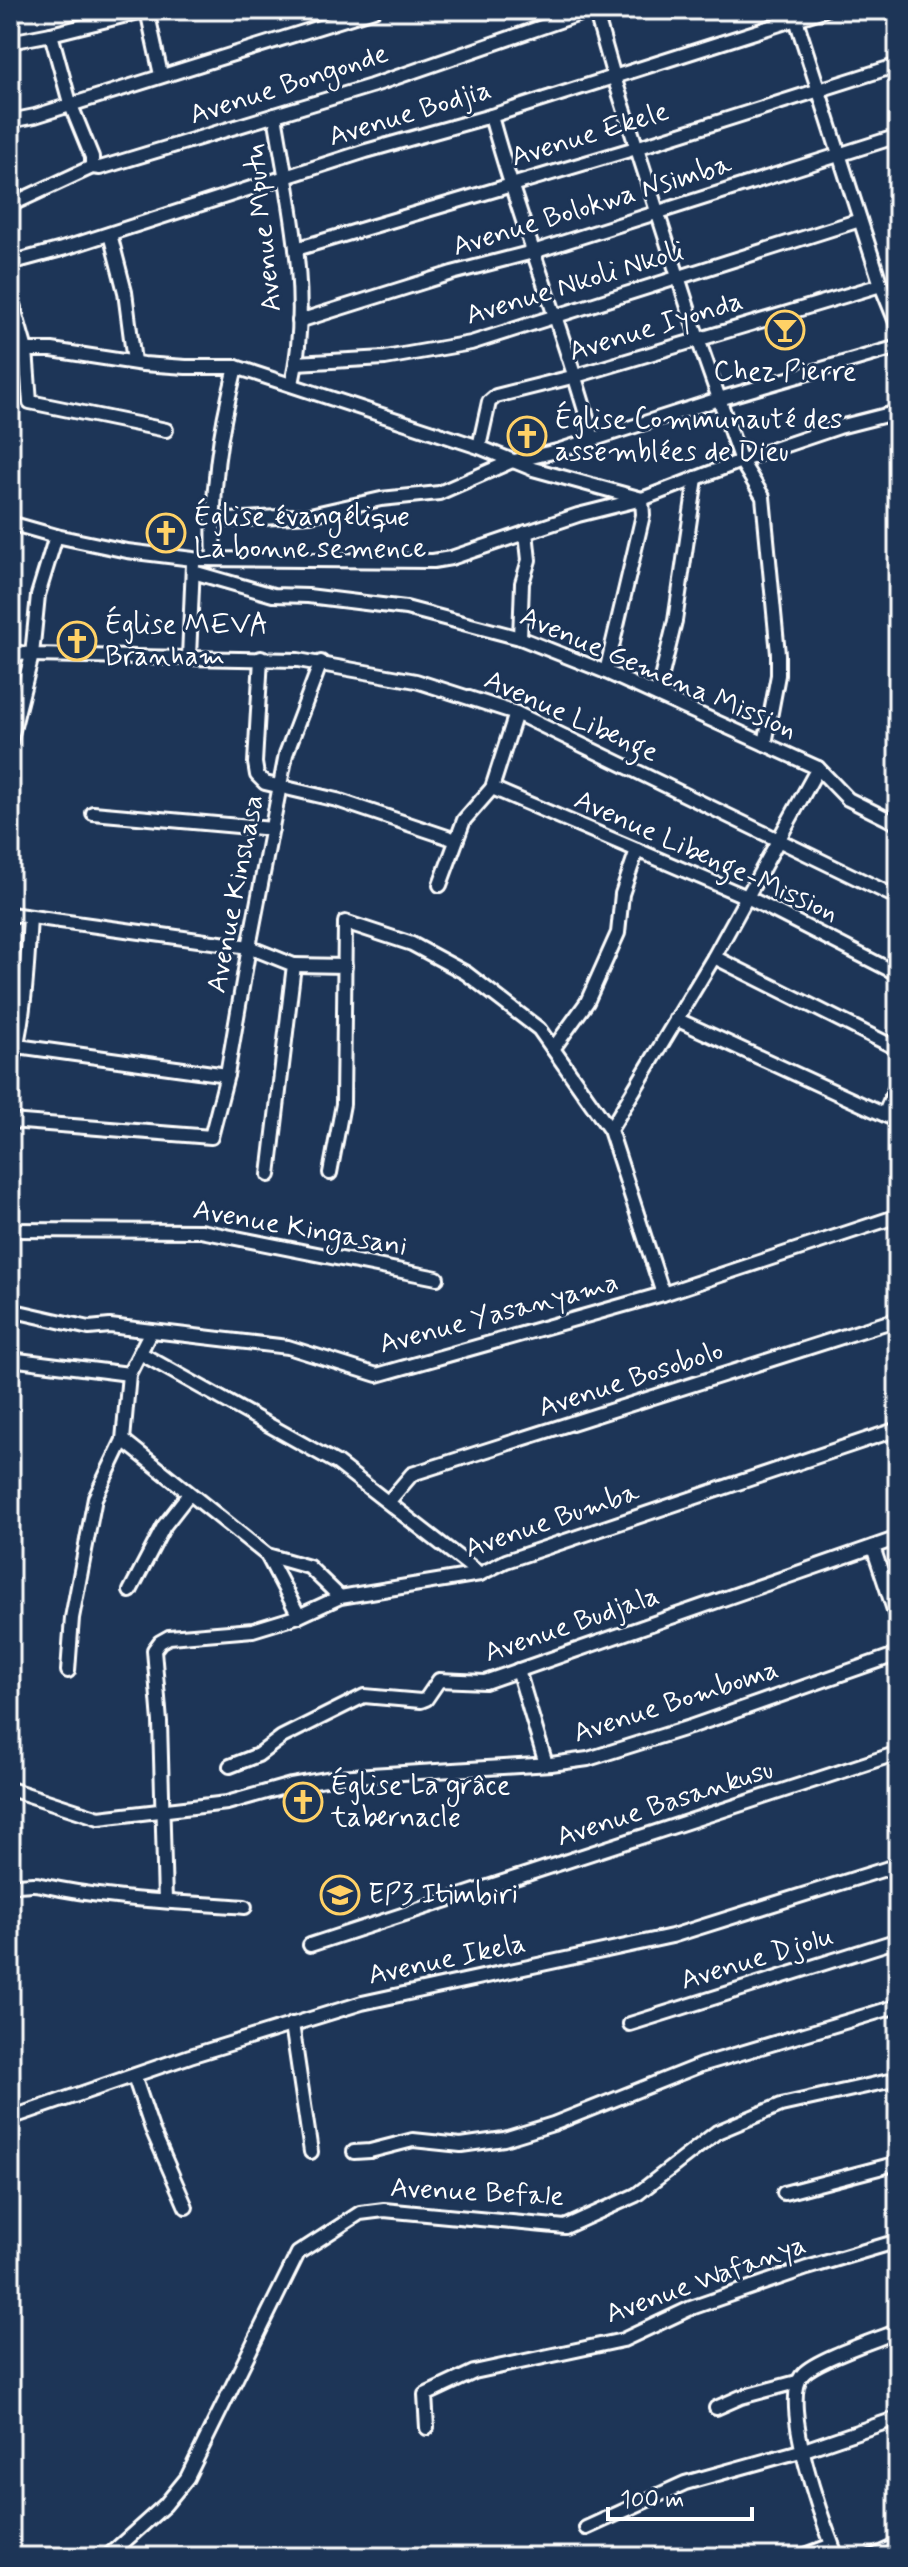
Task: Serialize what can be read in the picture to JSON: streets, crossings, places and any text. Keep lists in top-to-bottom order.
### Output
{
  "streets": {
    "street": [
      "Avenue Bongonde",
      "Avenue Bodjia",
      "Avenue Ekele",
      "Avenue Bolokwa Nsimba",
      "Avenue Mputu",
      "Avenue Nkoli Nkoli",
      "Avenue Iyonda",
      "Avenue Gemena Mission",
      "Avenue Libenge",
      "Avenue Libenge-Mission",
      "Avenue Kinshasa",
      "Avenue Kingasani",
      "Avenue Yasanyama",
      "Avenue Bosobolo",
      "Avenue Bumba",
      "Avenue Budjala",
      "Avenue Bomboma",
      "Avenue Basankusu",
      "Avenue Djolu",
      "Avenue Ikela",
      "Avenue Befale",
      "Avenue Wafanya"
    ]
  },
  "crossings": [
    ["Avenue Bongonde", "Avenue Mputu"],
    ["Avenue Bodjia", "Avenue Mputu"],
    ["Avenue Ekele", "Avenue Mputu"],
    ["Avenue Bolokwa Nsimba", "Avenue Mputu"],
    ["Avenue Mputu", "Avenue Nkoli Nkoli"],
    ["Avenue Libenge", "Avenue Kinshasa"],
    ["Avenue Bumba", "Avenue Bomboma"]
  ],
  "places": {
    "bar": ["Chez Pierre"],
    "church": [
      "Église Communauté des assemblées de Dieu",
      "Église évangélique La bonne semence",
      "Église MEVA Branham",
      "Église La grâce tabernacle"
    ],
    "school or university": ["EP3 Itimbiri"]
  },
  "scale_bar": "100 m"
}
